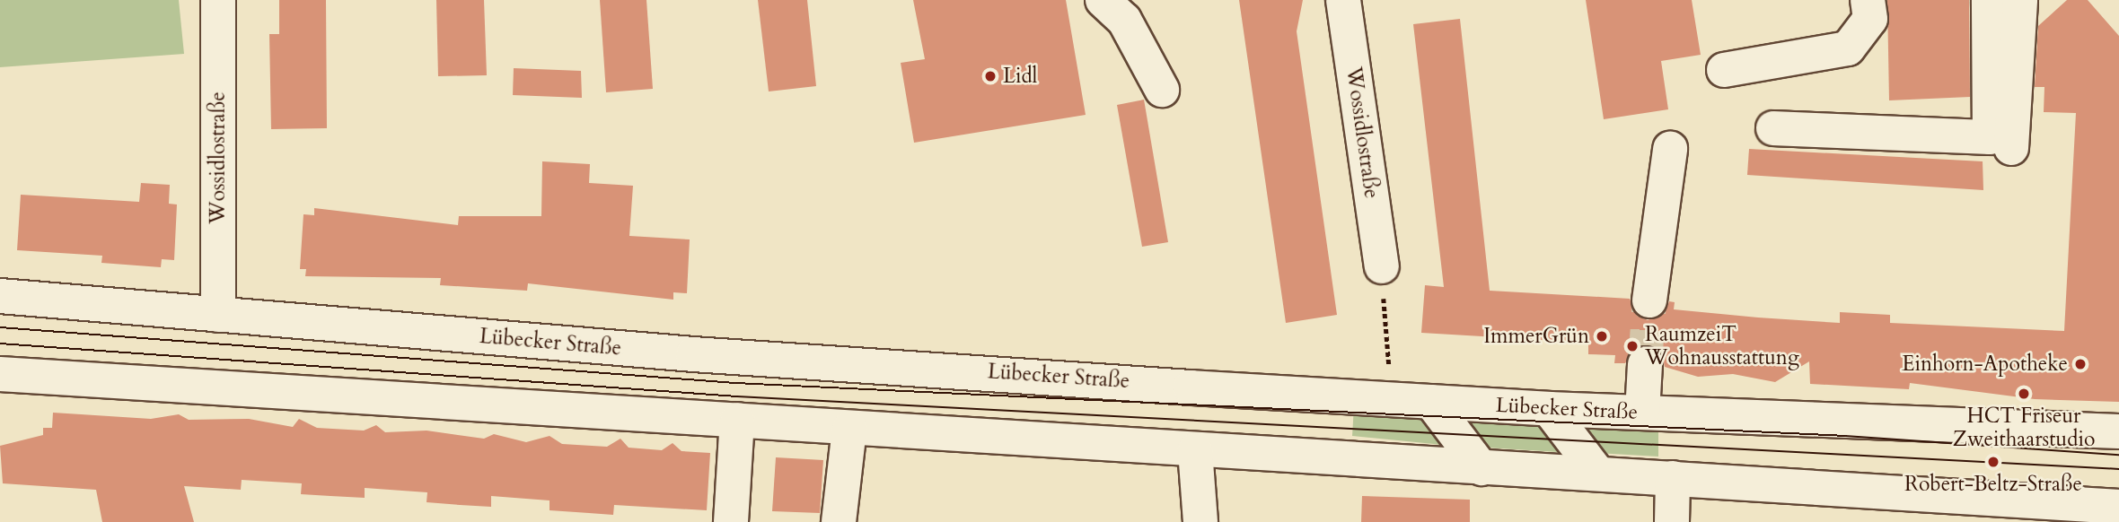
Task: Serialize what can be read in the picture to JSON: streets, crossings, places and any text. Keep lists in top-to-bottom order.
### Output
{
  "streets": {
    "street": ["Wossidlostraße", "Lübecker Straße"]
  },
  "crossings": [
    ["Wossidlostraße", "Lübecker Straße"]
  ],
  "places": [
    "Lidl",
    "ImmerGrün",
    "RaumzeiT Wohnausstattung",
    "Einhorn-Apotheke",
    "HCT Friseur Zweithaarstudio",
    "Robert-Beltz-Straße"
  ]
}
